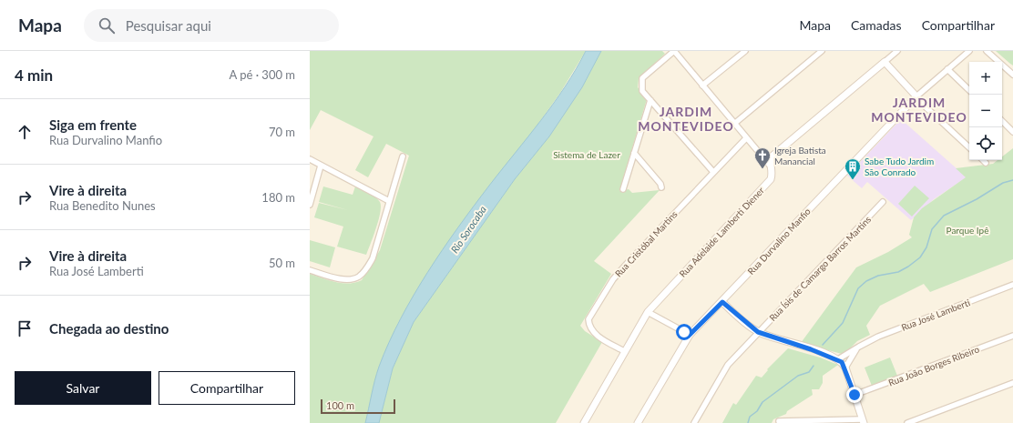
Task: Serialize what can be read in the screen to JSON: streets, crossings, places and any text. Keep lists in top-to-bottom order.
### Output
{
  "streets": {
    "street": [
      "Rua Adelaide Lamberti Diener",
      "Rua Durvalino Manfio",
      "Rua Cristóbal Martins",
      "Rua Ísis de Camargo Barros Martins",
      "Rua José Lamberti",
      "Rua João Borges Ribeiro"
    ]
  },
  "crossings": [
    ["Rua Adelaide Lamberti Diener", "Rua Cristóbal Martins"]
  ],
  "districts": ["JARDIM MONTEVIDEO", "JARDIM MONTEVIDEO"],
  "water": ["Rio Sorocaba"],
  "parks": ["Sistema de Lazer", "Parque Ipê"],
  "places": {
    "church": ["Igreja Batista Manancial"],
    "building": ["Sabe Tudo Jardim São Conrado"]
  },
  "scale_bar": "100 m",
  "page": {
    "header": "Mapa",
    "search": "Pesquisar aqui",
    "nav": ["Mapa", "Camadas", "Compartilhar"],
    "heading": ["4 min", "A pé · 300 m"],
    "map_buttons": ["+", "−"],
    "list": [
      ["Siga em frente", "Rua Durvalino Manfio", "70 m"],
      ["Vire à direita", "Rua Benedito Nunes", "180 m"],
      ["Vire à direita", "Rua José Lamberti", "50 m"],
      "Chegada ao destino"
    ],
    "buttons": ["Salvar", "Compartilhar"],
    "scale": "100 m"
  }
}
